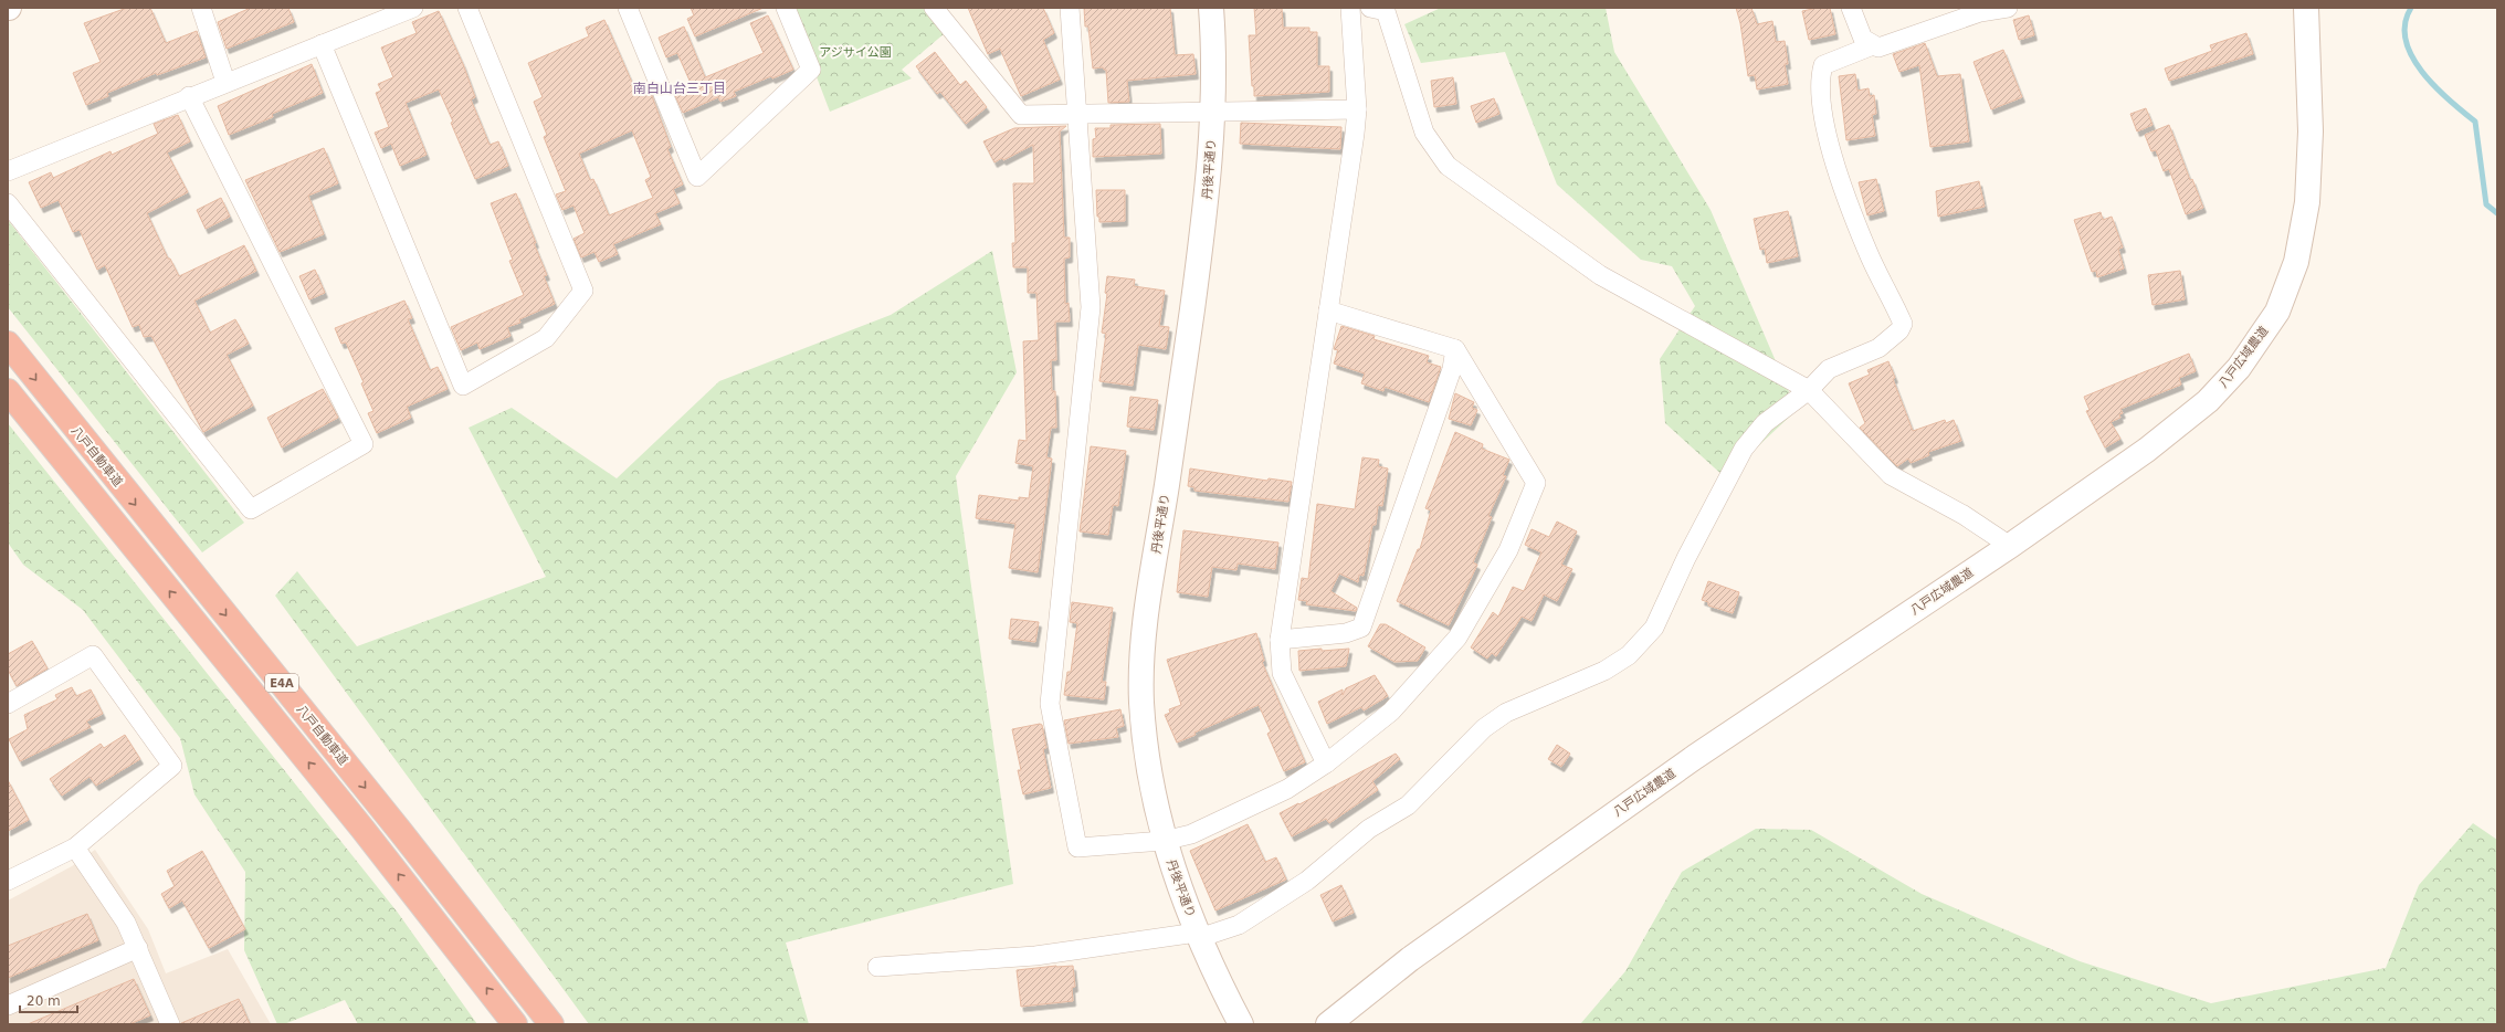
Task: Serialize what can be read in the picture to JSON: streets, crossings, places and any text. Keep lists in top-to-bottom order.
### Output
{
  "streets": {
    "highway": ["八戸自動車道", "E4A"],
    "street": ["丹後平通り", "八戸広域農道"]
  },
  "districts": ["南白山台三丁目"],
  "parks": ["アジサイ公園"],
  "scale_bar": "20 m"
}
